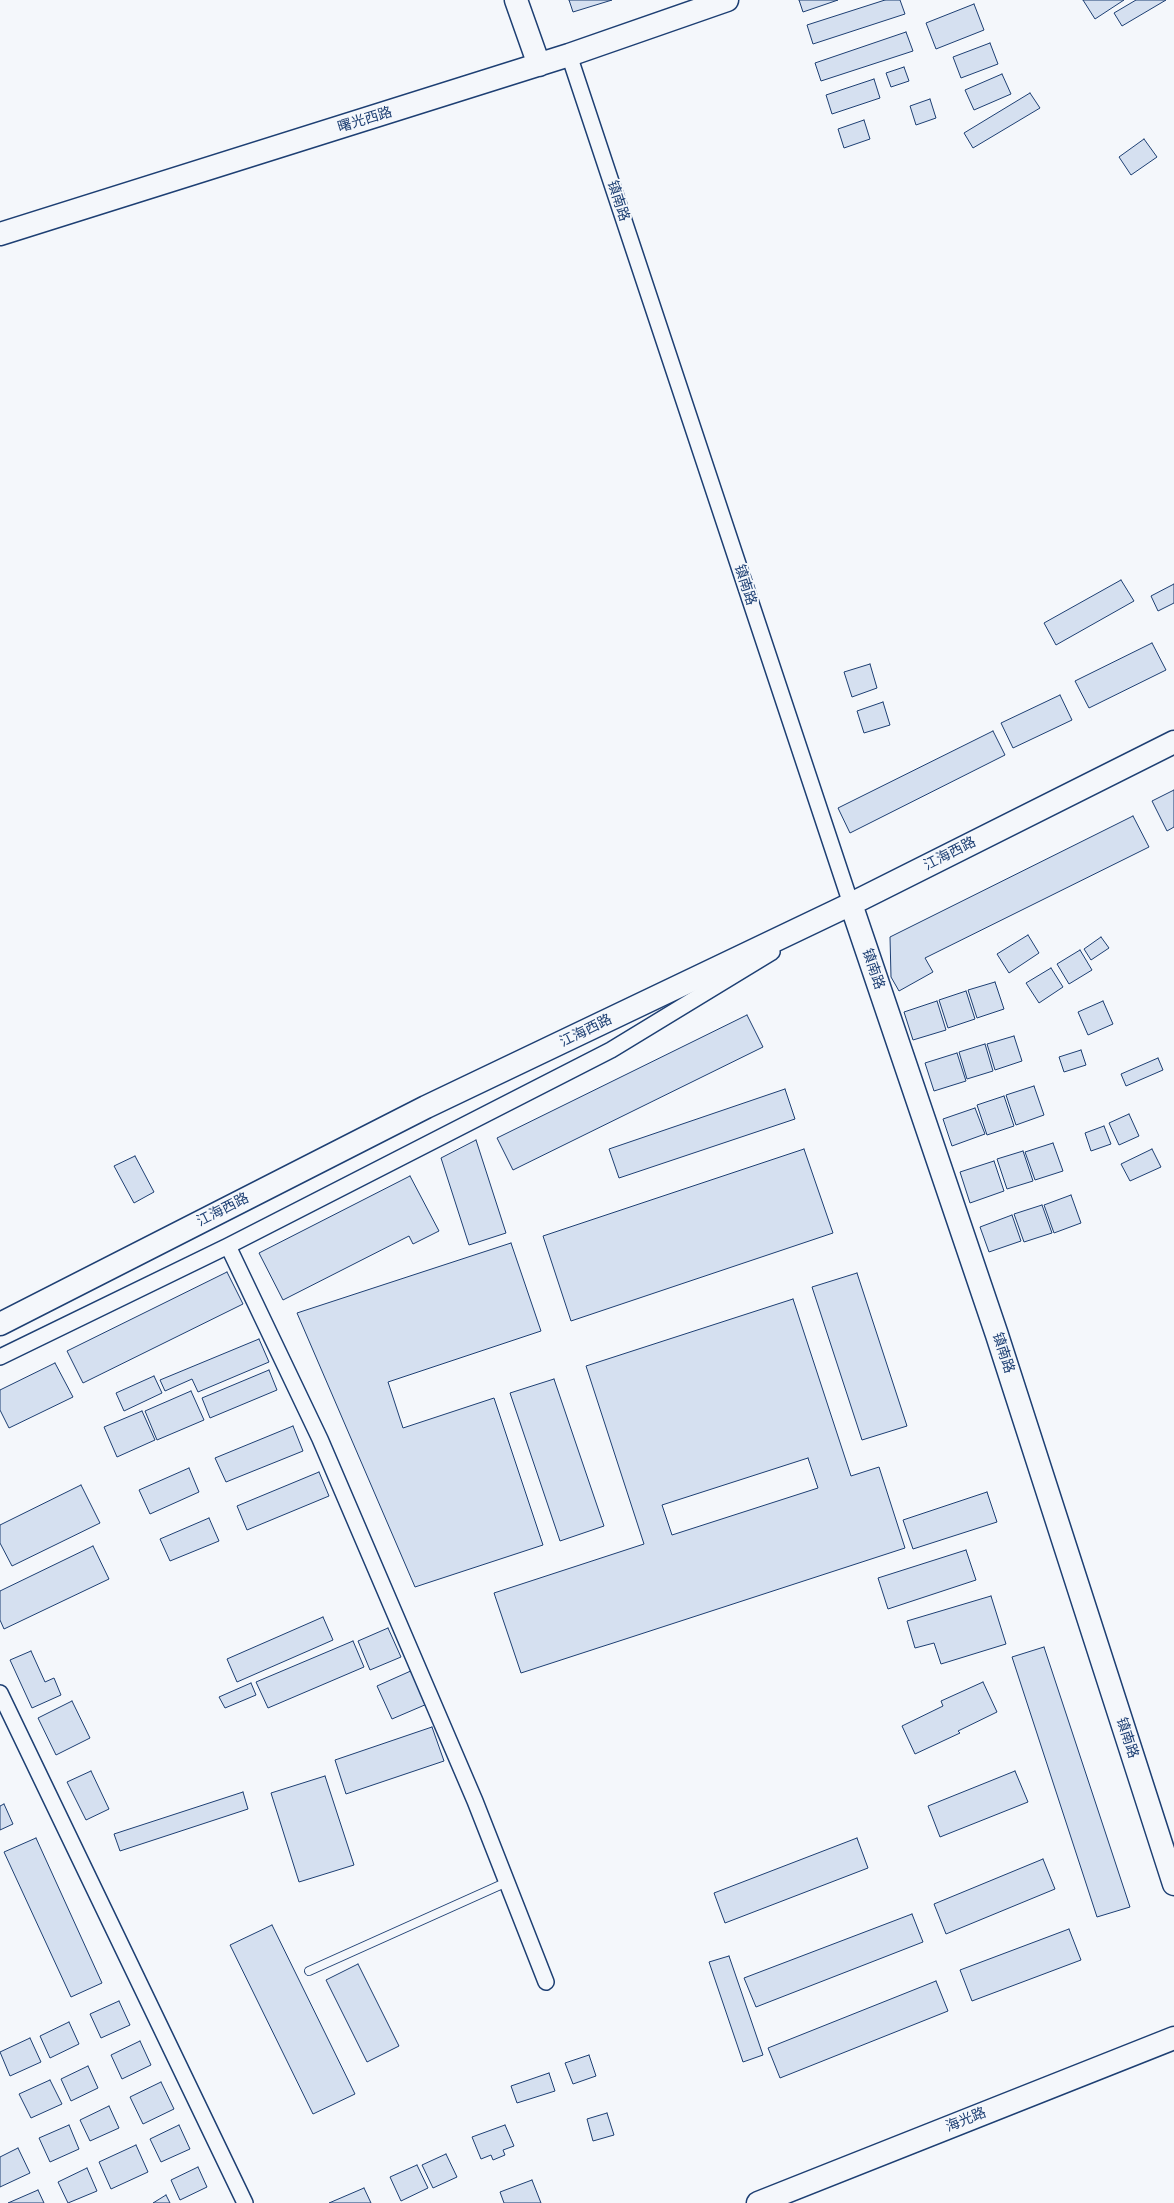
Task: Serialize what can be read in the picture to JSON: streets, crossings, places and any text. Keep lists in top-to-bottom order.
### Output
{
  "streets": {
    "street": [
      "曙光西路",
      "镇南路",
      "江海西路",
      "海光路"
    ]
  },
  "crossings": [
    ["曙光西路", "镇南路"],
    ["镇南路", "江海西路"]
  ]
}
